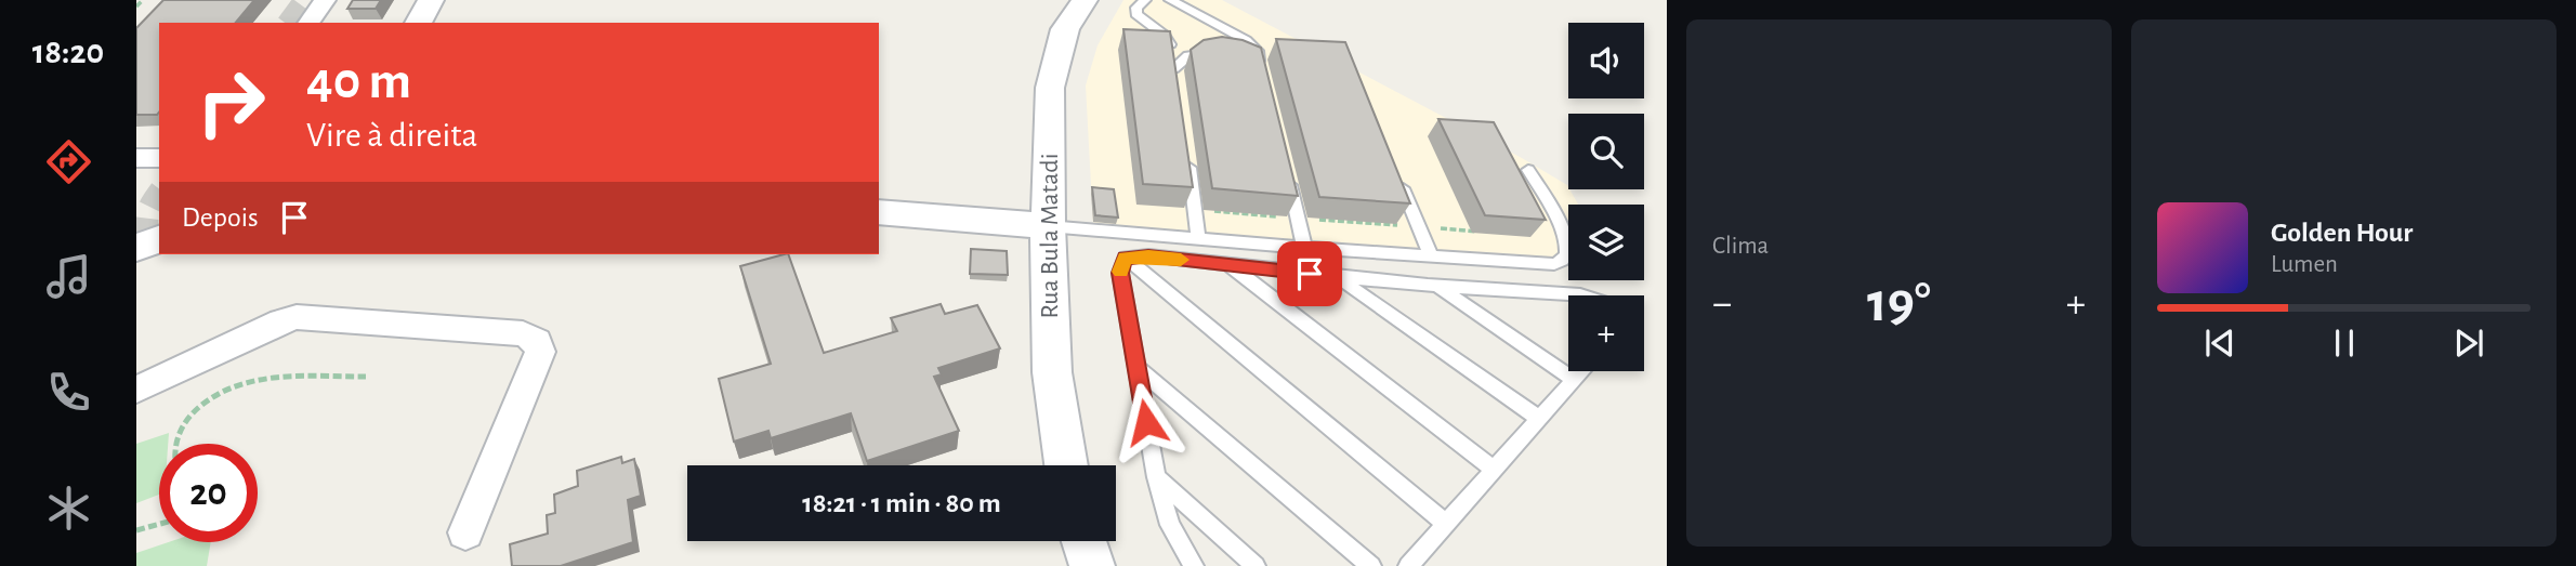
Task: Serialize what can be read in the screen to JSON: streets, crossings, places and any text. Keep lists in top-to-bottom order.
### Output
{
  "streets": {
    "street": ["Rua Bula Matadi"]
  },
  "page": {
    "tabs": "18:20",
    "tile": "Clima",
    "map_buttons": "+",
    "turn": ["40 m", "Vire à direita"],
    "then": "Depois",
    "song": ["Golden Hour", "Lumen"],
    "heat": ["−", "19°", "+"],
    "limit": "20",
    "trip": "18:21 · 1 min · 80 m"
  }
}
